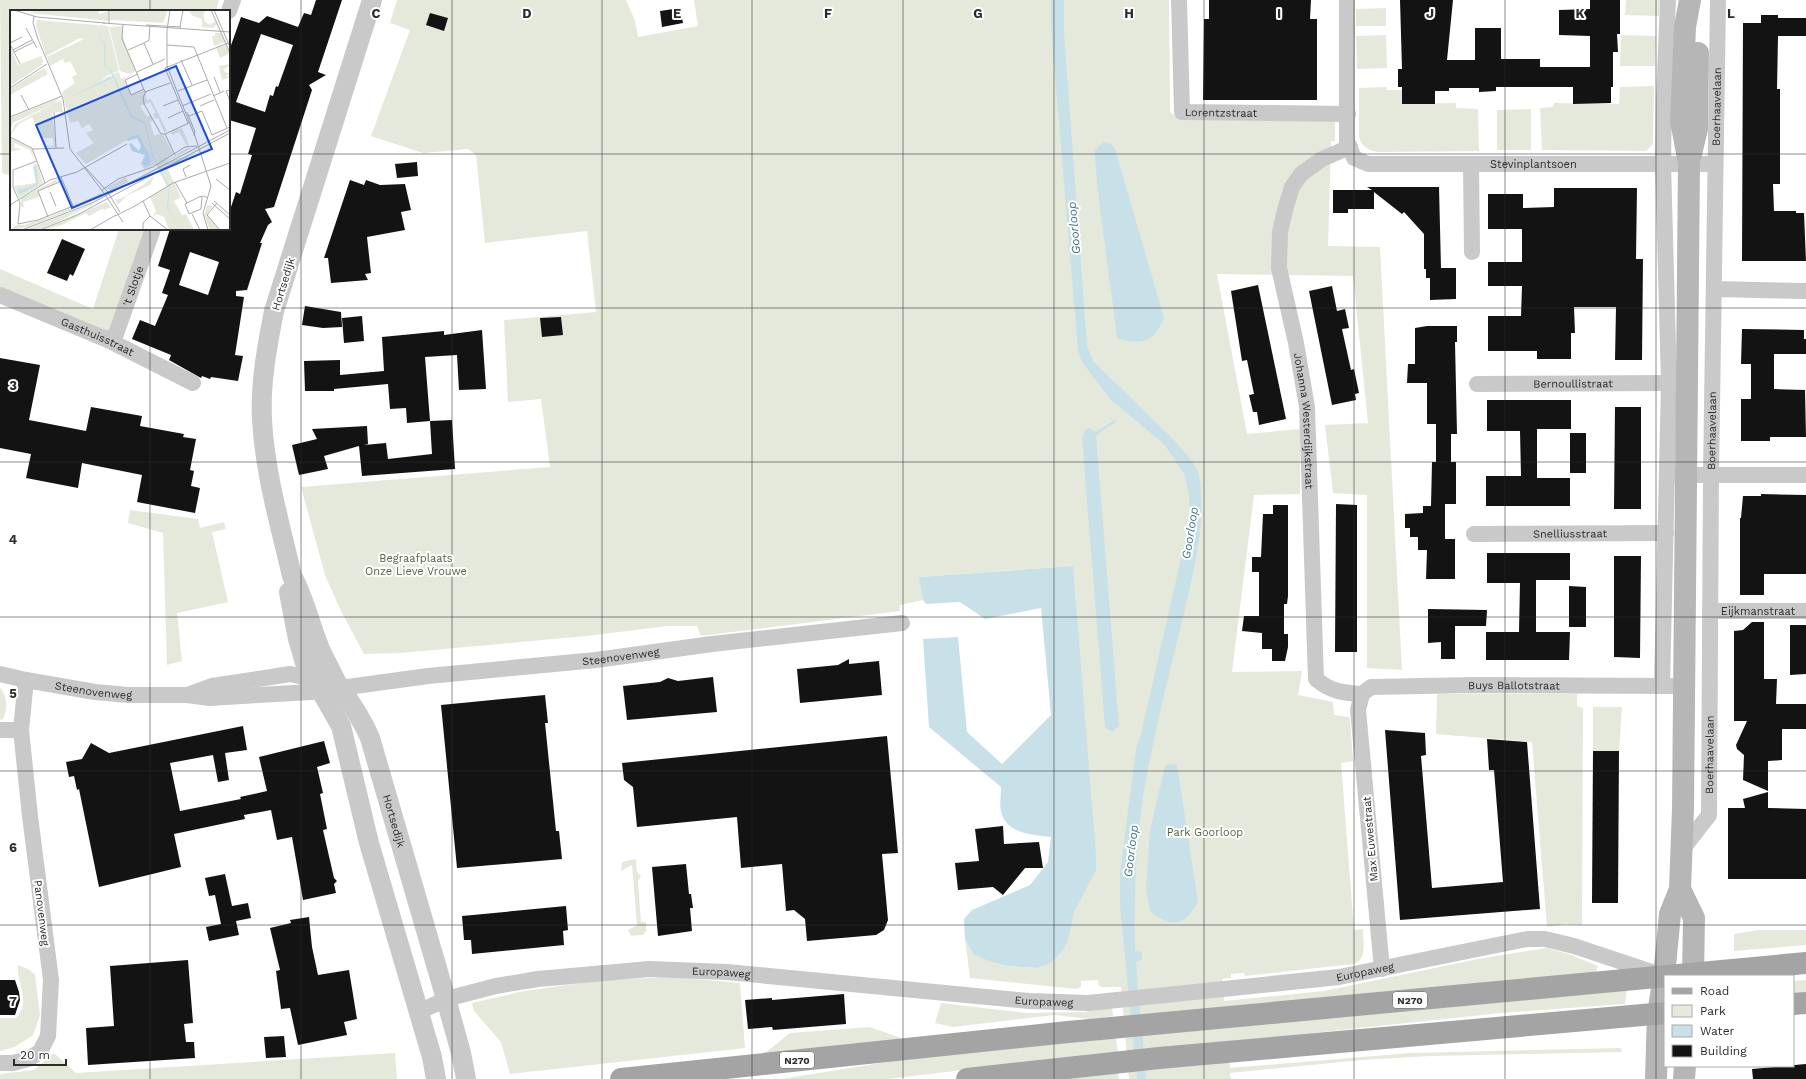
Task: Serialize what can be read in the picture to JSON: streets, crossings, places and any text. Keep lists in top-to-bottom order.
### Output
{
  "streets": {
    "main road": ["Boerhaavelaan", "Europaweg", "N270"],
    "street": [
      "Lorentzstraat",
      "Stevinplantsoen",
      "Hortsedijk",
      "'t Slotje",
      "Gasthuisstraat",
      "Bernoullistraat",
      "Johanna Westerdijkstraat",
      "Snelliusstraat",
      "Eijkmanstraat",
      "Steenovenweg",
      "Buys Ballotstraat",
      "Max Euwestraat",
      "Panovenweg"
    ]
  },
  "crossings": [
    ["Boerhaavelaan", "Stevinplantsoen"],
    ["Boerhaavelaan", "Bernoullistraat"],
    ["Boerhaavelaan", "Snelliusstraat"],
    ["Boerhaavelaan", "Eijkmanstraat"],
    ["Boerhaavelaan", "Buys Ballotstraat"],
    ["Boerhaavelaan", "Europaweg"],
    ["Stevinplantsoen", "Johanna Westerdijkstraat"],
    ["Hortsedijk", "Steenovenweg"],
    ["Hortsedijk", "Europaweg"],
    ["'t Slotje", "Gasthuisstraat"],
    ["Johanna Westerdijkstraat", "Buys Ballotstraat"],
    ["Johanna Westerdijkstraat", "Max Euwestraat"],
    ["Steenovenweg", "Panovenweg"],
    ["Buys Ballotstraat", "Max Euwestraat"],
    ["Max Euwestraat", "Europaweg"]
  ],
  "water": ["Goorloop"],
  "parks": ["Begraafplaats Onze Lieve Vrouwe", "Park Goorloop"],
  "legend": [
    "Road",
    "Park",
    "Water",
    "Building"
  ],
  "scale_bar": "20 m",
  "grid": {
    "columns": [
      "C",
      "D",
      "E",
      "F",
      "G",
      "H",
      "I",
      "J",
      "K",
      "L"
    ],
    "rows": [
      "3",
      "4",
      "5",
      "6",
      "7"
    ]
  }
}
